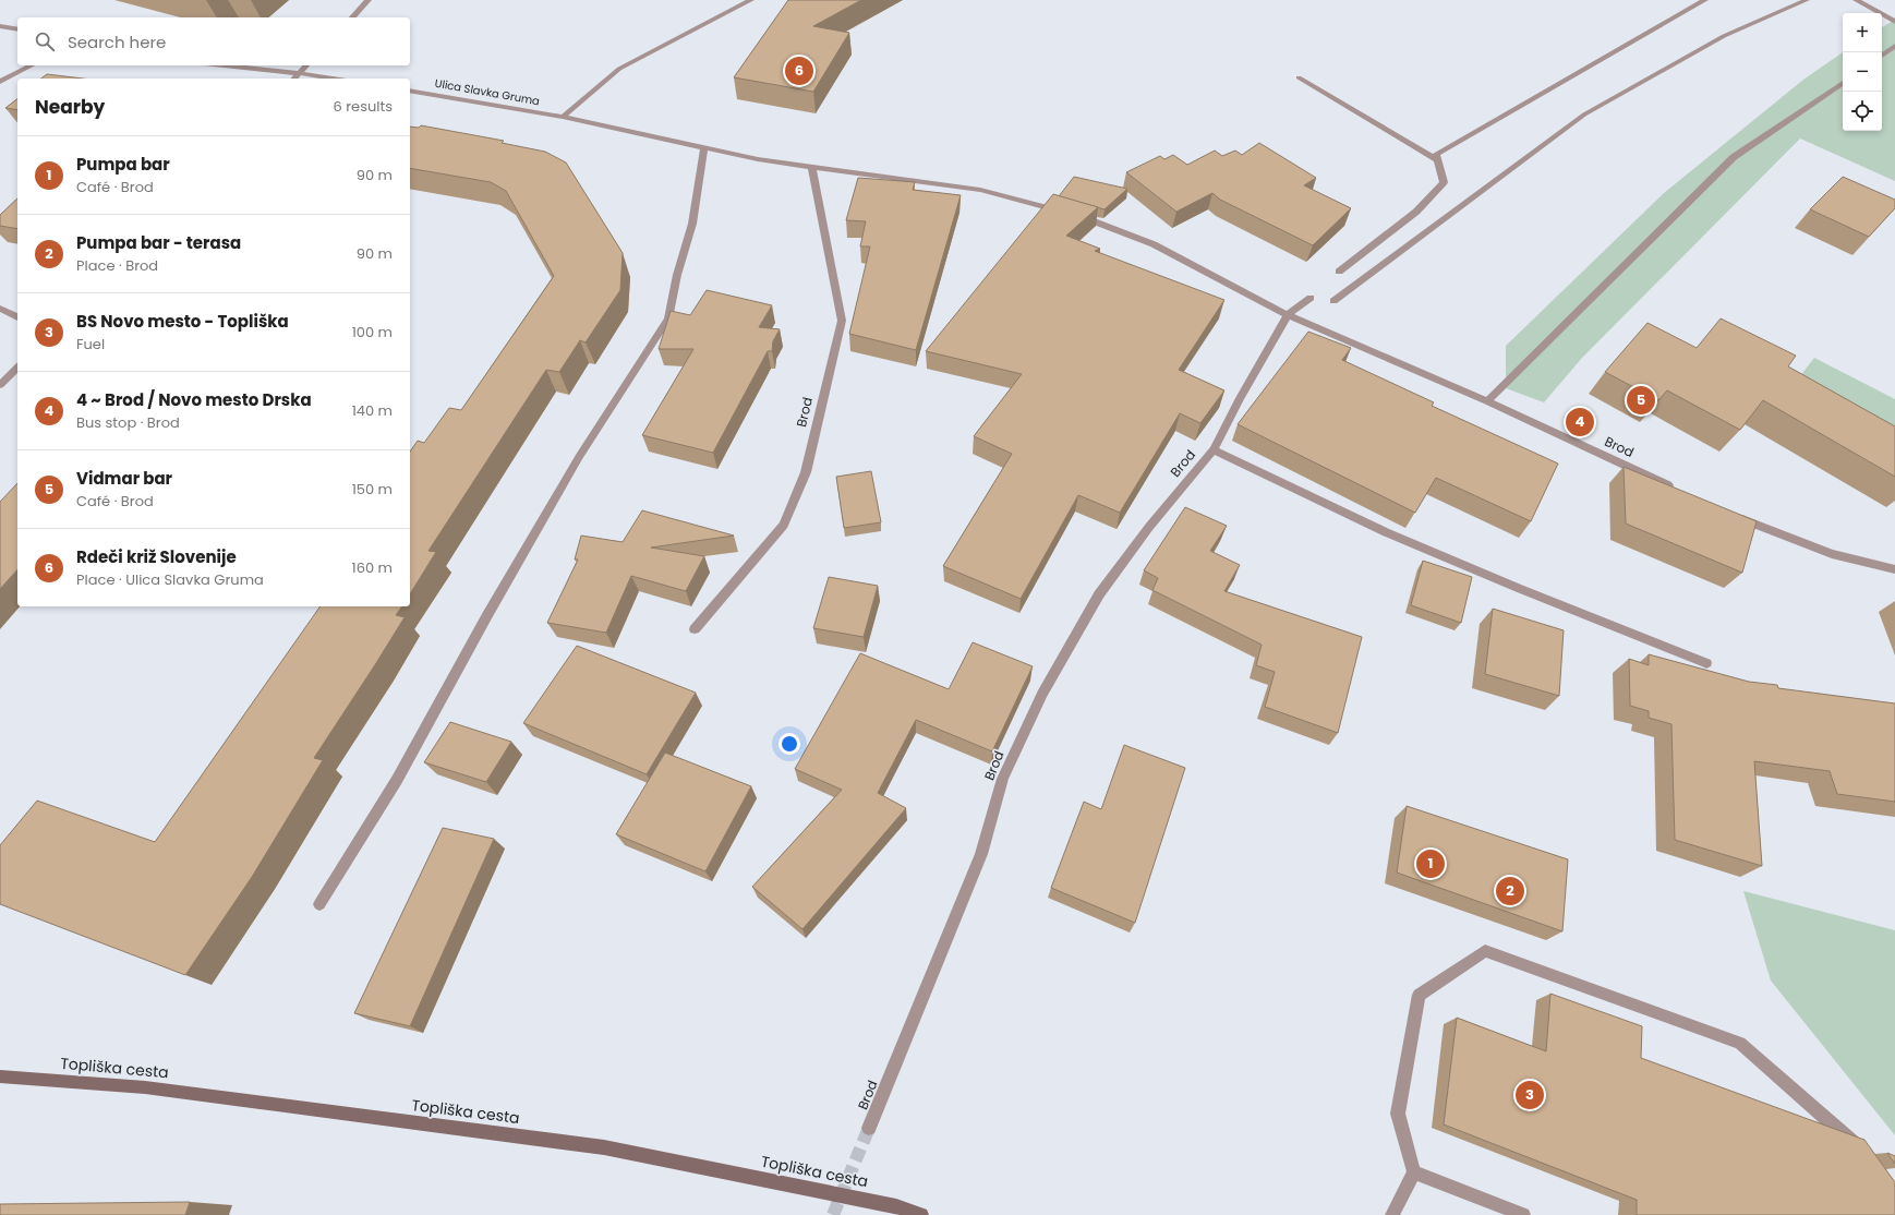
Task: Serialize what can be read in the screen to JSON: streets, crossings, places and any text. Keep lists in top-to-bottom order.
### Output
{
  "streets": {
    "main road": ["Topliška cesta"],
    "street": ["Ulica Slavka Gruma", "Brod"]
  },
  "crossings": [
    ["Ulica Slavka Gruma", "Brod"]
  ],
  "page": {
    "map_buttons": ["+", "−"],
    "search": "Search here",
    "pins": [
      "6",
      "5",
      "4",
      "1",
      "2",
      "3"
    ],
    "heading": ["Nearby", "6 results"],
    "list": [
      {
        "mark": "1",
        "name": "Pumpa bar",
        "note": "Café · Brod",
        "value": "90 m"
      },
      {
        "mark": "2",
        "name": "Pumpa bar - terasa",
        "note": "Place · Brod",
        "value": "90 m"
      },
      {
        "mark": "3",
        "name": "BS Novo mesto - Topliška",
        "note": "Fuel",
        "value": "100 m"
      },
      {
        "mark": "4",
        "name": "4 ~ Brod / Novo mesto Drska",
        "note": "Bus stop · Brod",
        "value": "140 m"
      },
      {
        "mark": "5",
        "name": "Vidmar bar",
        "note": "Café · Brod",
        "value": "150 m"
      },
      {
        "mark": "6",
        "name": "Rdeči križ Slovenije",
        "note": "Place · Ulica Slavka Gruma",
        "value": "160 m"
      }
    ]
  }
}
